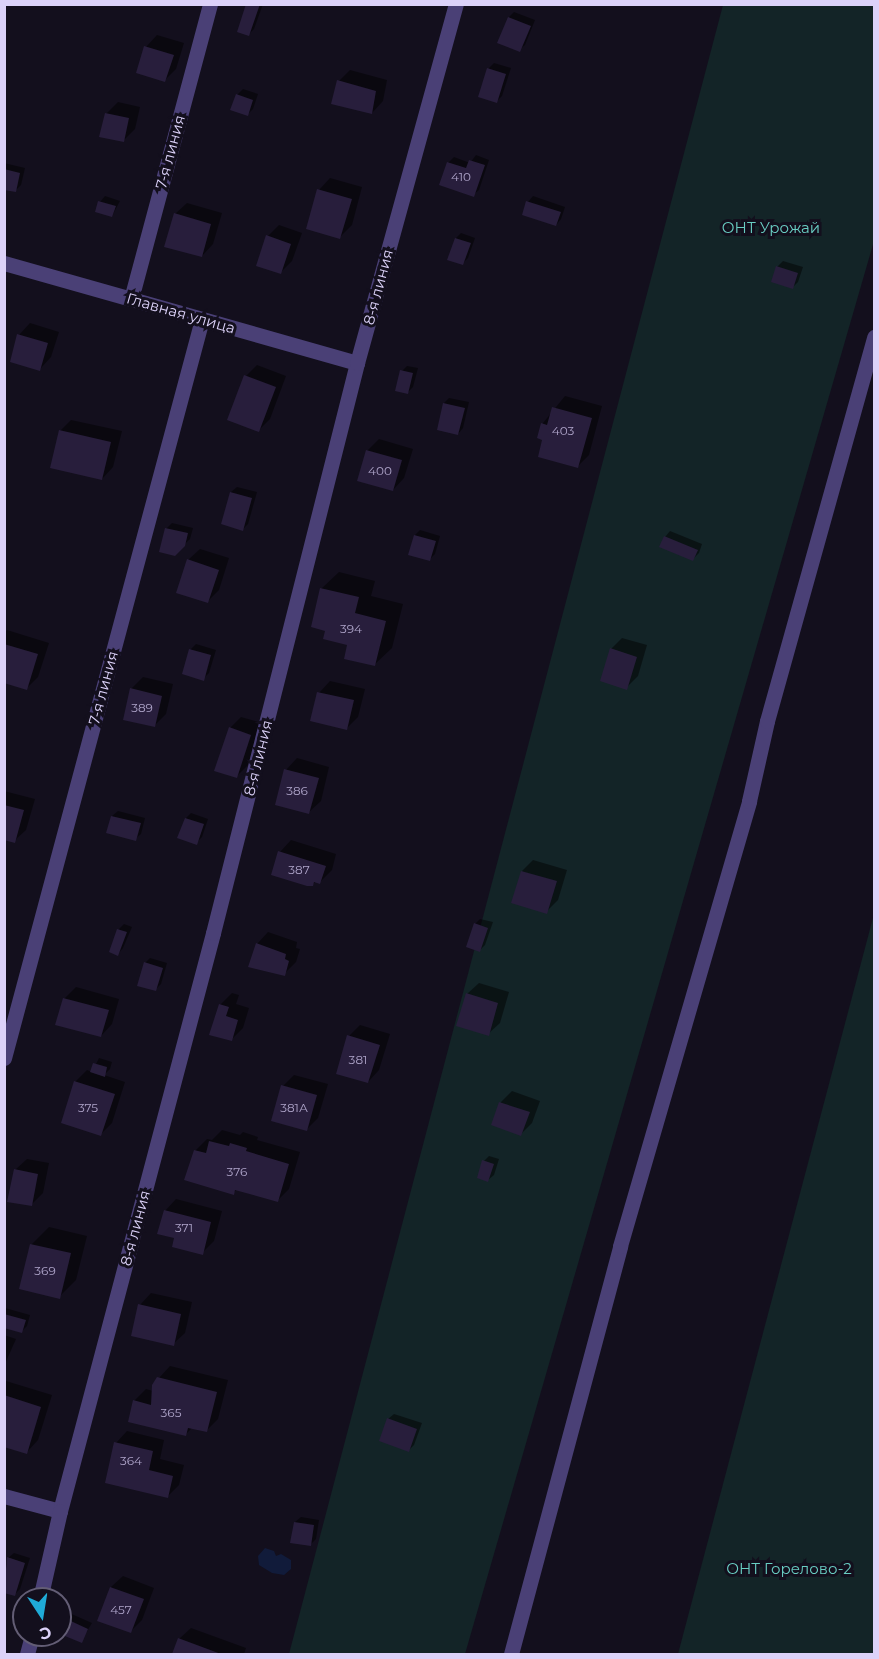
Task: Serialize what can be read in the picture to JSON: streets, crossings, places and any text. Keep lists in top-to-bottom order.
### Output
{
  "streets": {
    "street": ["7-я линия", "8-я линия", "Главная улица"]
  },
  "crossings": [
    ["7-я линия", "Главная улица"],
    ["8-я линия", "Главная улица"]
  ],
  "parks": ["ОНТ Урожай", "ОНТ Горелово-2"],
  "house_numbers": [
    "410",
    "403",
    "400",
    "394",
    "389",
    "386",
    "387",
    "381",
    "375",
    "381А",
    "376",
    "371",
    "369",
    "365",
    "364",
    "457"
  ],
  "north": "bottom"
}
